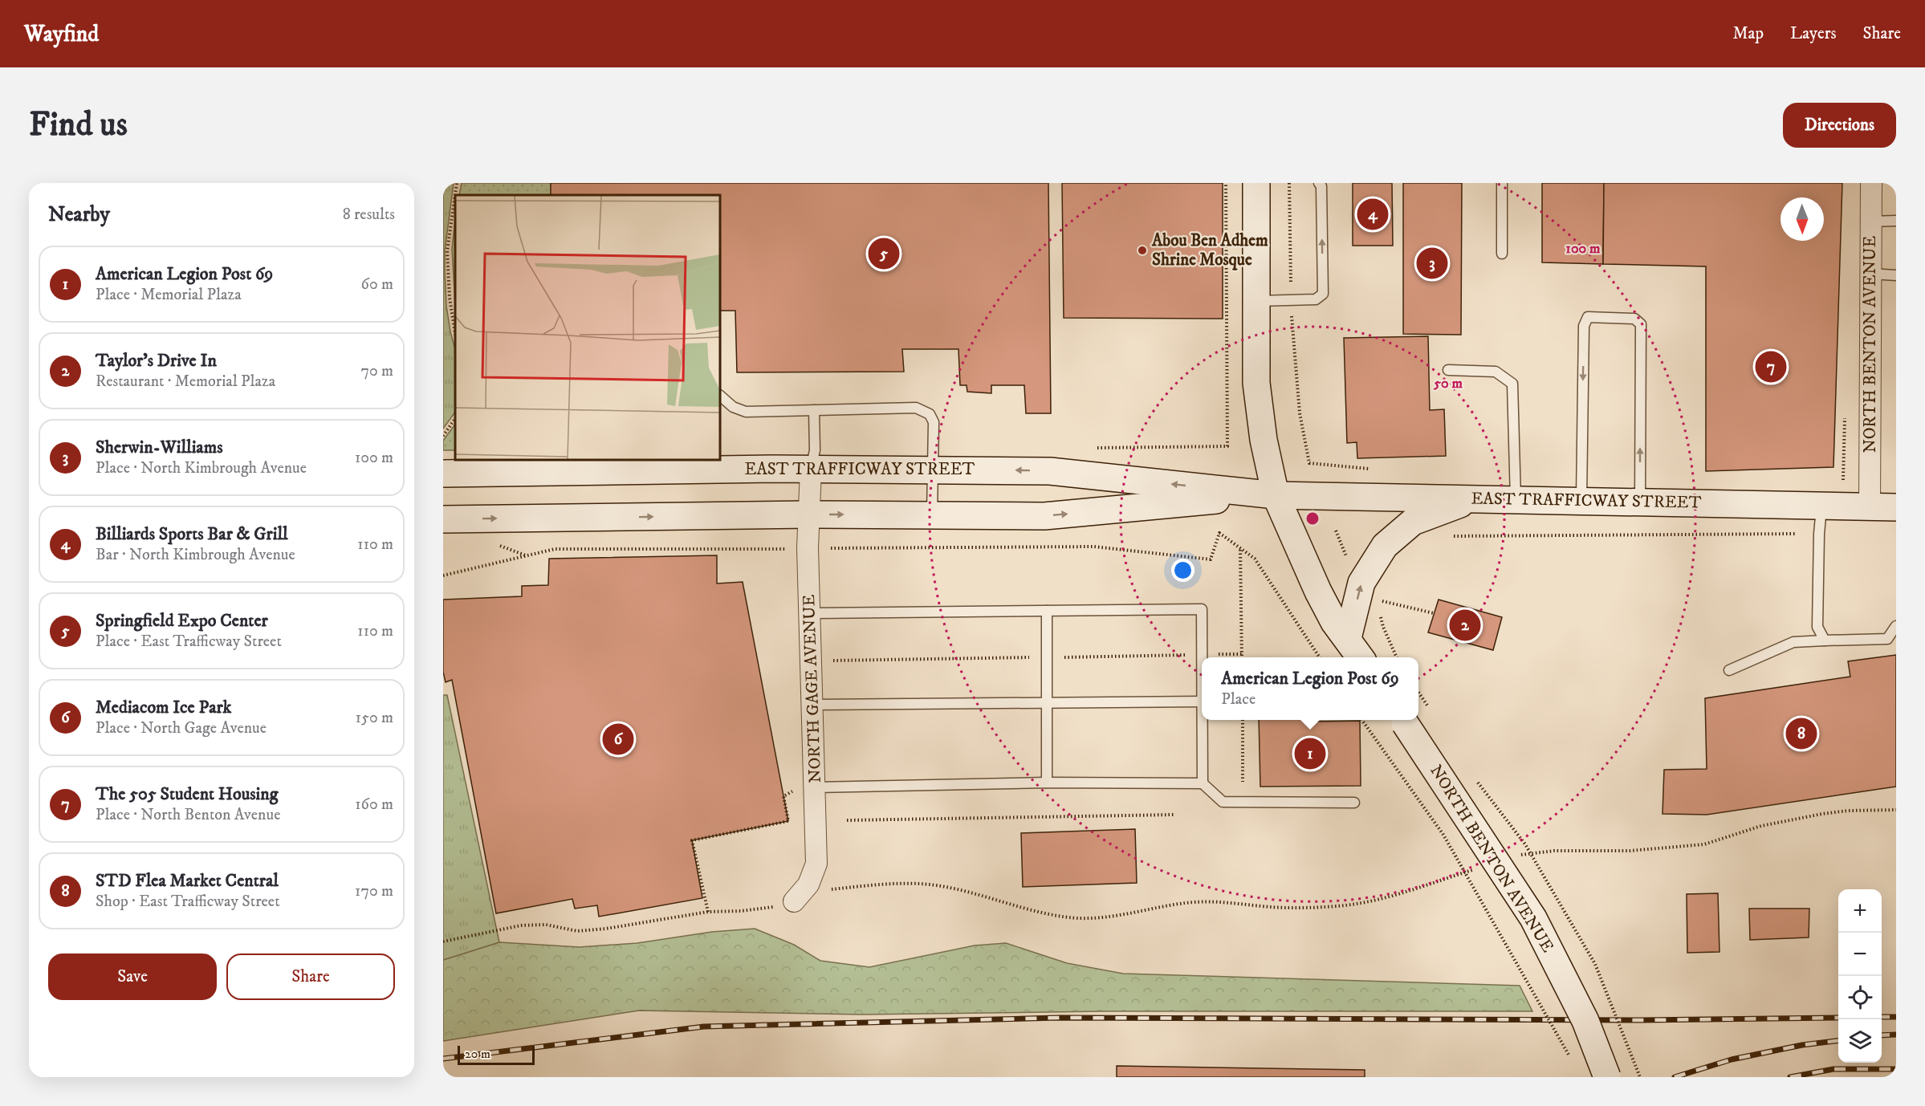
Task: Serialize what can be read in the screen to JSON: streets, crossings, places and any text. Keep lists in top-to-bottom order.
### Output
{
  "streets": {
    "main road": ["NORTH BENTON AVENUE", "EAST TRAFFICWAY STREET"],
    "street": ["NORTH GAGE AVENUE"]
  },
  "crossings": [
    ["NORTH BENTON AVENUE", "EAST TRAFFICWAY STREET"],
    ["EAST TRAFFICWAY STREET", "NORTH GAGE AVENUE"]
  ],
  "places": ["Abou Ben Adhem Shrine Mosque"],
  "scale_bar": "20 m",
  "north": "bottom",
  "page": {
    "header": "Wayfind",
    "nav": ["Map", "Layers", "Share"],
    "buttons": [
      "Directions",
      ["Save", "Share"]
    ],
    "title": "Find us",
    "heading": ["Nearby", "8 results"],
    "pins": [
      "4",
      "5",
      "3",
      "7",
      "2",
      "8",
      "6",
      "1"
    ],
    "list": [
      {
        "mark": "1",
        "name": "American Legion Post 69",
        "note": "Place · Memorial Plaza",
        "value": "60 m"
      },
      {
        "mark": "2",
        "name": "Taylor's Drive In",
        "note": "Restaurant · Memorial Plaza",
        "value": "70 m"
      },
      {
        "mark": "3",
        "name": "Sherwin-Williams",
        "note": "Place · North Kimbrough Avenue",
        "value": "100 m"
      },
      {
        "mark": "4",
        "name": "Billiards Sports Bar & Grill",
        "note": "Bar · North Kimbrough Avenue",
        "value": "110 m"
      },
      {
        "mark": "5",
        "name": "Springfield Expo Center",
        "note": "Place · East Trafficway Street",
        "value": "110 m"
      },
      {
        "mark": "6",
        "name": "Mediacom Ice Park",
        "note": "Place · North Gage Avenue",
        "value": "150 m"
      },
      {
        "mark": "7",
        "name": "The 505 Student Housing",
        "note": "Place · North Benton Avenue",
        "value": "160 m"
      },
      {
        "mark": "8",
        "name": "STD Flea Market Central",
        "note": "Shop · East Trafficway Street",
        "value": "170 m"
      }
    ],
    "popup": ["American Legion Post 69", "Place"],
    "map_buttons": ["+", "−"],
    "scale": "20 m"
  },
  "rings": ["100 m", "50 m"]
}
